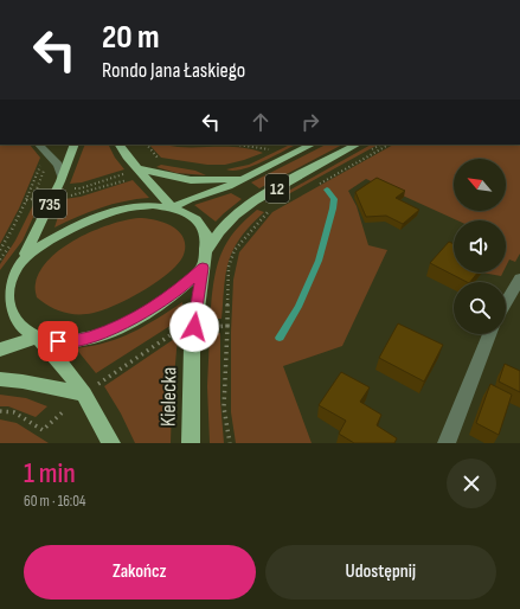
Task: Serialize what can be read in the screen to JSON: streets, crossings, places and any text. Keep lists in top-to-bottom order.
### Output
{
  "streets": {
    "main road": ["12", "735", "Kielecka"]
  },
  "crossings": [
    ["12", "735"],
    ["12", "Kielecka"]
  ],
  "north": "top left",
  "page": {
    "turn": ["20 m", "Rondo Jana Łaskiego"],
    "heading": ["1 min", "60 m · 16:04"],
    "buttons": ["Zakończ", "Udostępnij"]
  }
}
